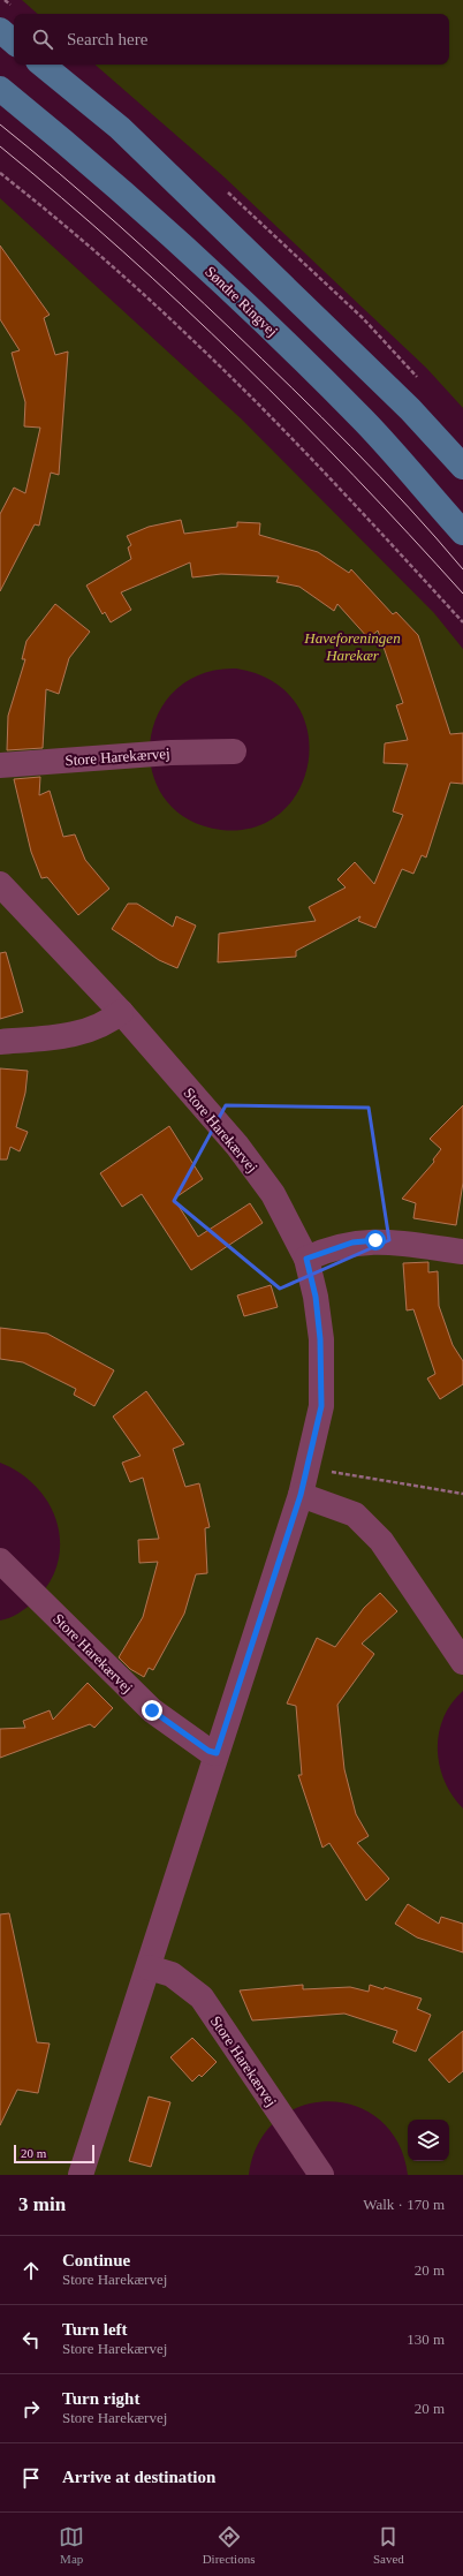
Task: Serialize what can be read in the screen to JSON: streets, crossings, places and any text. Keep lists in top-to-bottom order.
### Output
{
  "streets": {
    "main road": ["Søndre Ringvej"],
    "street": ["Store Harekærvej"]
  },
  "parks": ["Haveforeningen Harekær"],
  "scale_bar": "20 m",
  "page": {
    "search": "Search here",
    "scale": "20 m",
    "heading": ["3 min", "Walk · 170 m"],
    "list": [
      ["Continue", "Store Harekærvej", "20 m"],
      ["Turn left", "Store Harekærvej", "130 m"],
      ["Turn right", "Store Harekærvej", "20 m"],
      "Arrive at destination"
    ],
    "nav": ["Map", "Directions", "Saved"]
  }
}
